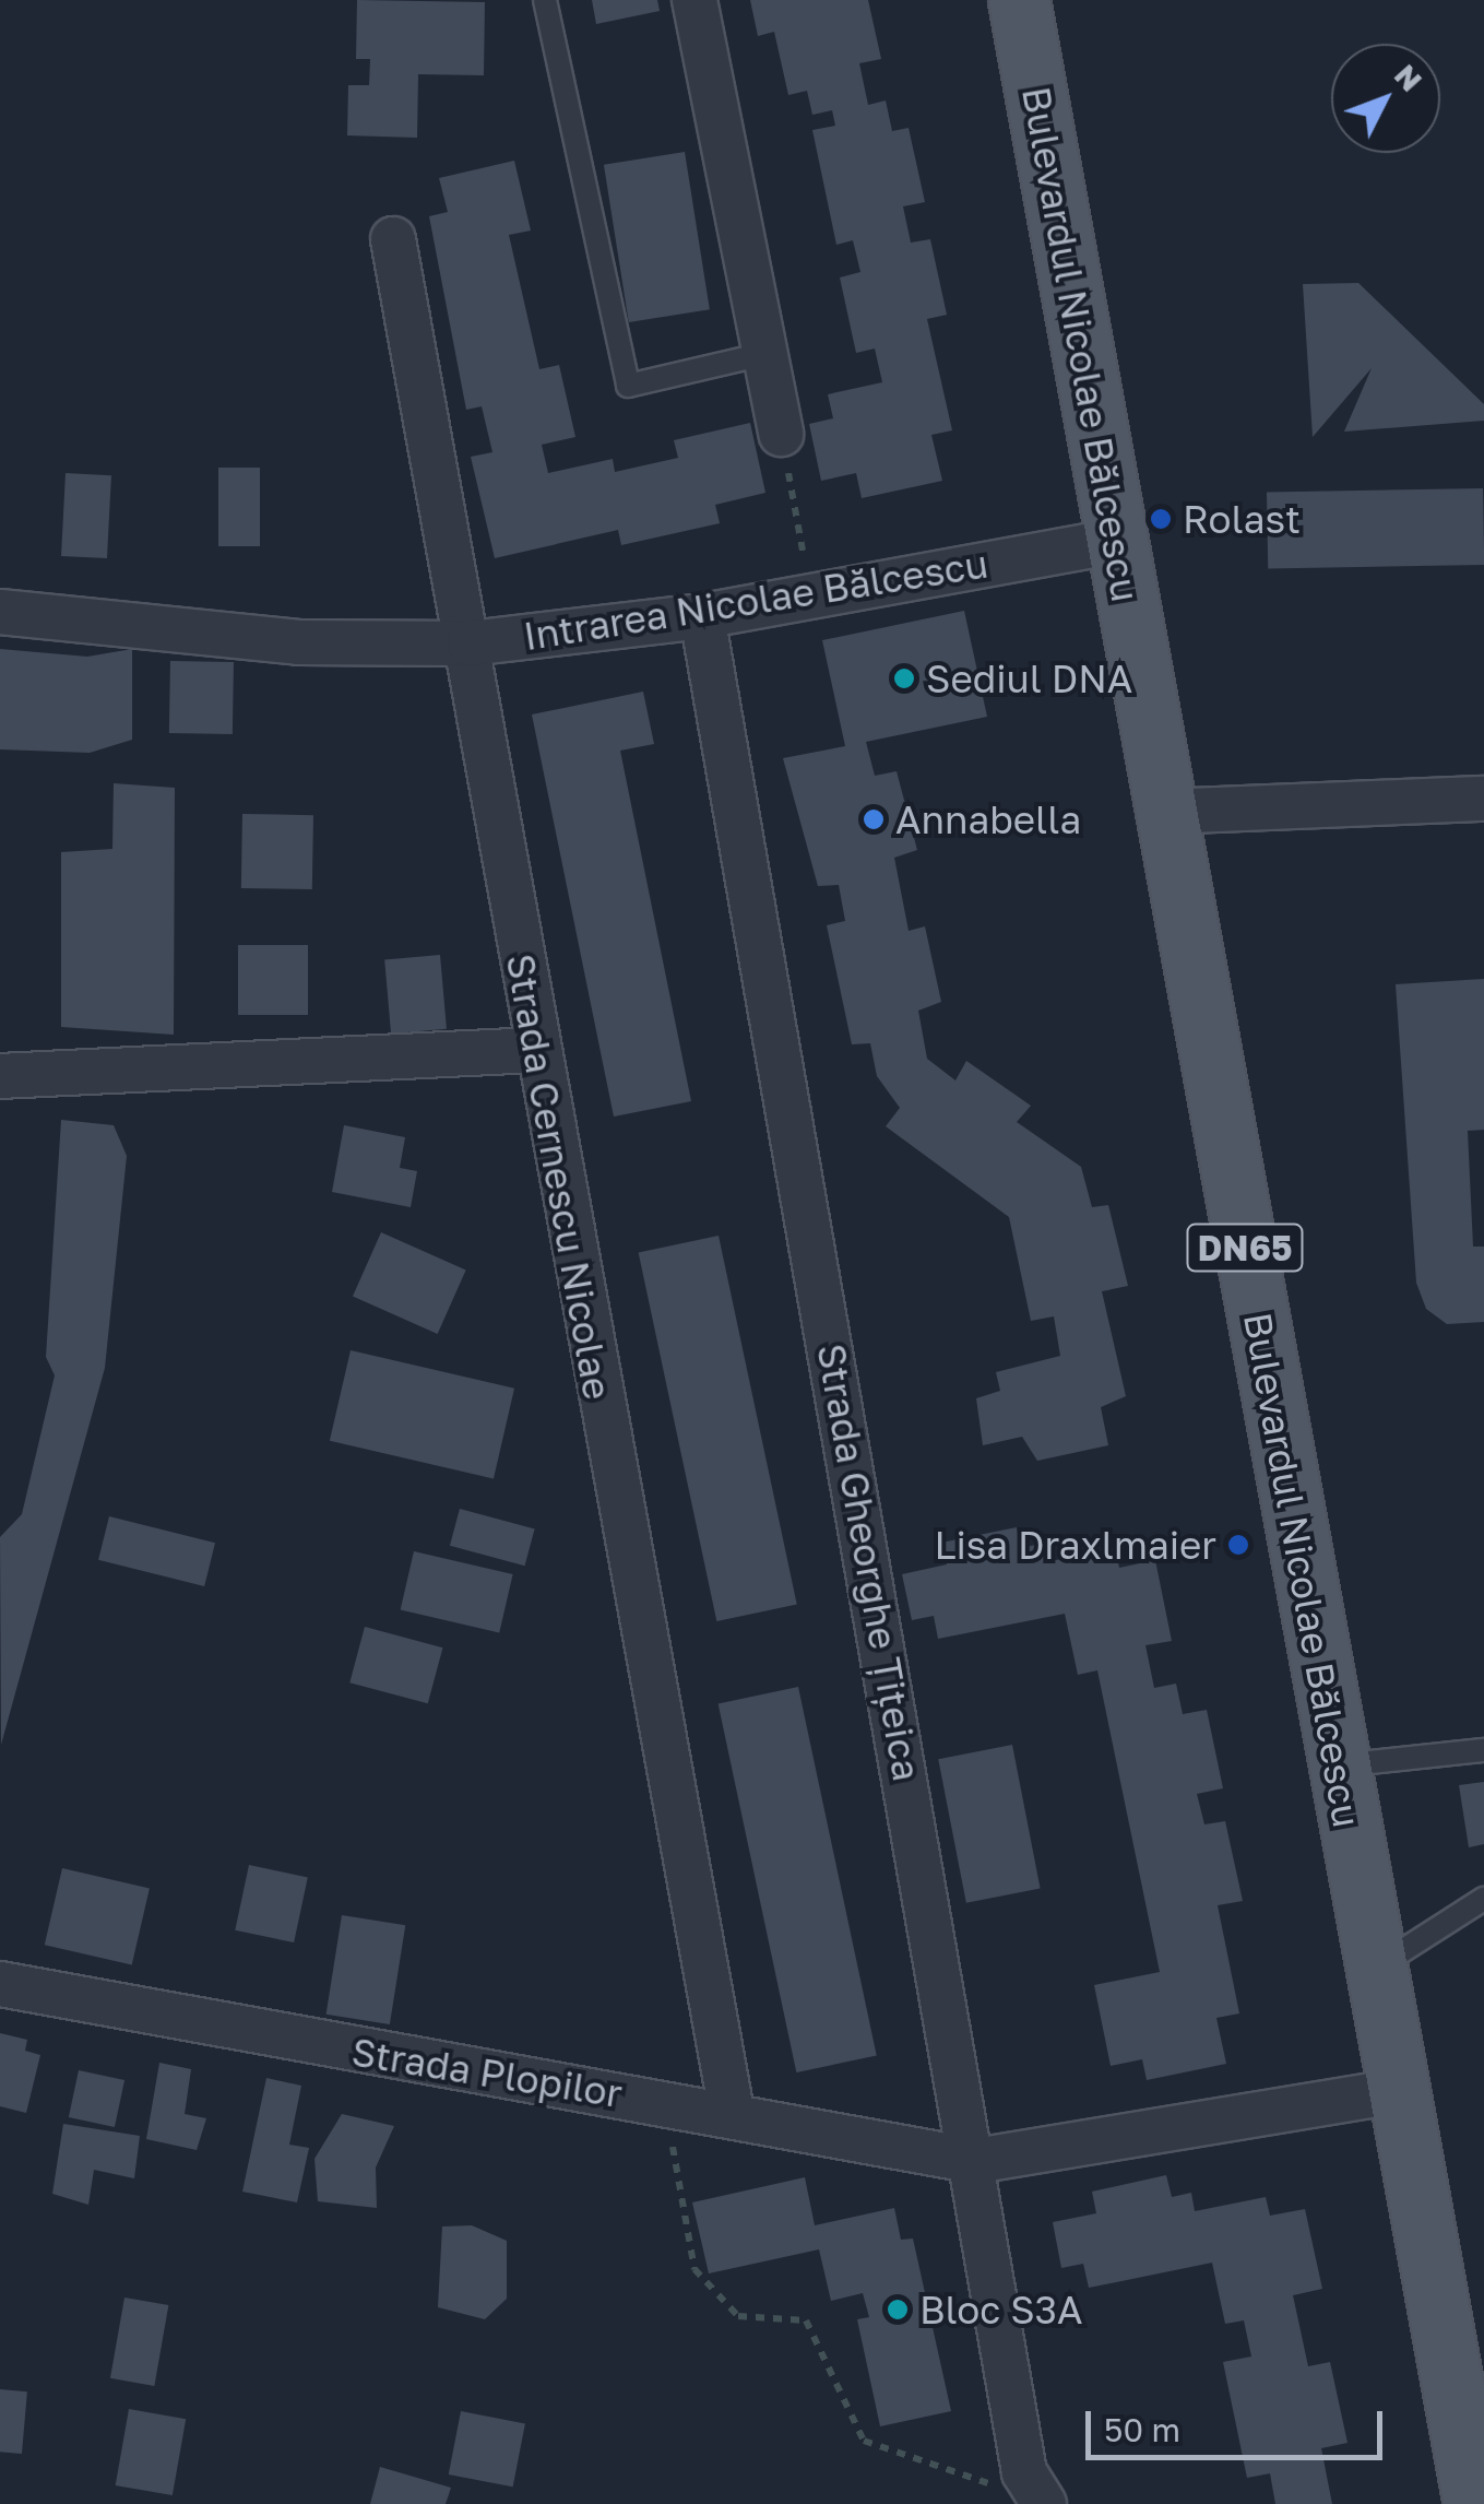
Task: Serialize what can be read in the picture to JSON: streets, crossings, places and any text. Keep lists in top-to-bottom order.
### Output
{
  "streets": {
    "main road": ["Bulevardul Nicolae Bălcescu", "DN65"],
    "street": [
      "Intrarea Nicolae Bălcescu",
      "Strada Cernescu Nicolae",
      "Strada Gheorghe Țițeica",
      "Strada Plopilor"
    ]
  },
  "crossings": [
    ["Bulevardul Nicolae Bălcescu", "Intrarea Nicolae Bălcescu"],
    ["Intrarea Nicolae Bălcescu", "Strada Cernescu Nicolae"],
    ["Intrarea Nicolae Bălcescu", "Strada Gheorghe Țițeica"],
    ["Strada Cernescu Nicolae", "Strada Plopilor"],
    ["Strada Gheorghe Țițeica", "Strada Plopilor"]
  ],
  "places": [
    "Rolast",
    "Sediul DNA",
    "Annabella",
    "Lisa Draxlmaier",
    "Bloc S3A"
  ],
  "scale_bar": "50 m",
  "north": "top right"
}
